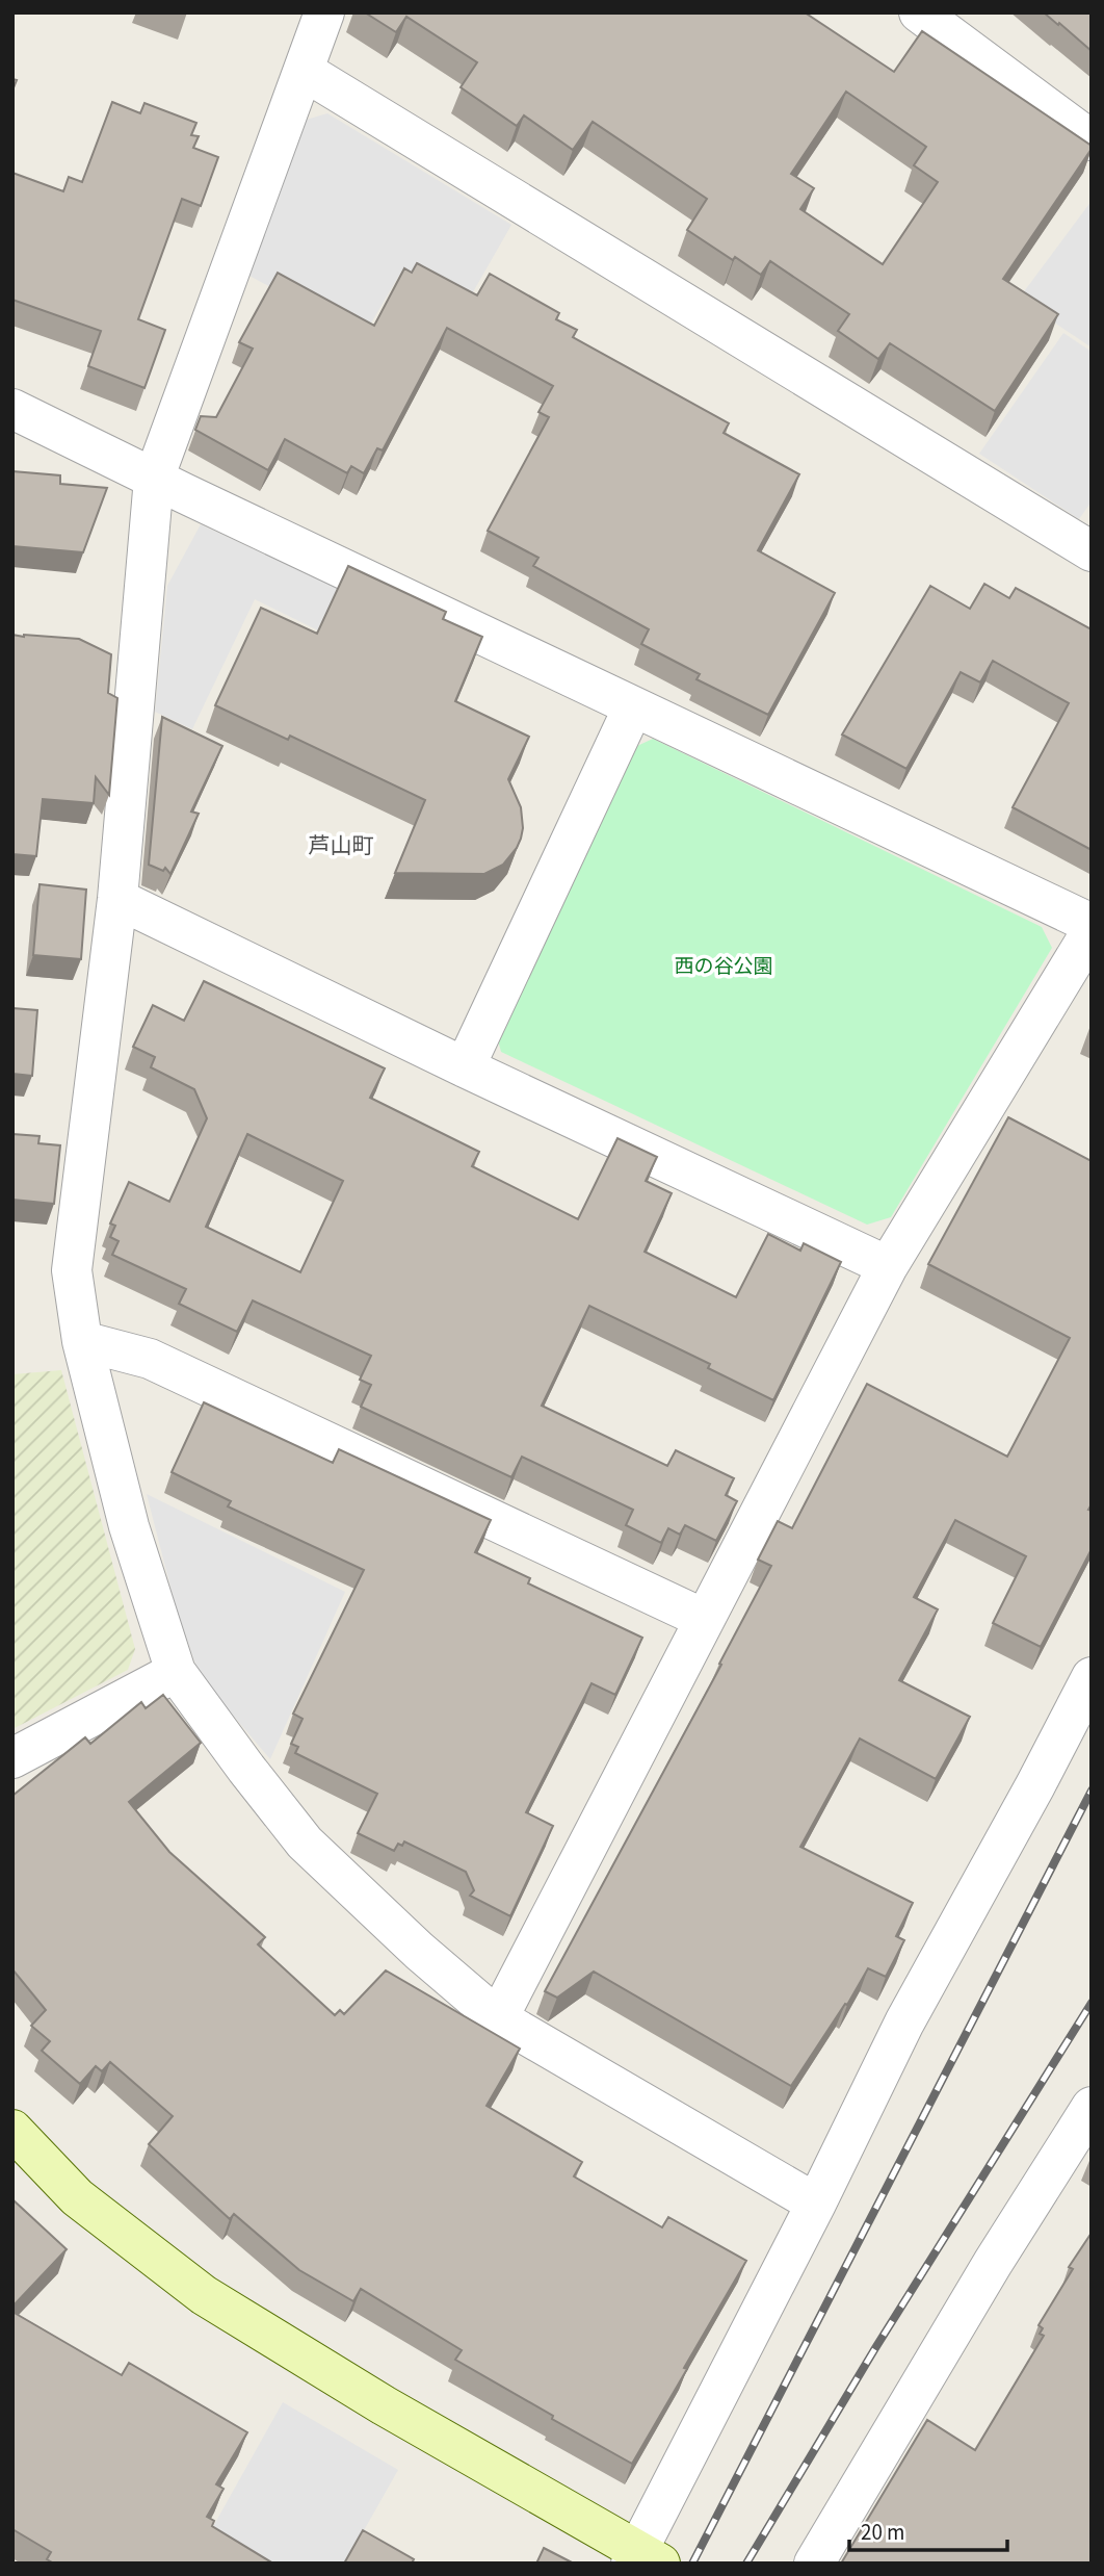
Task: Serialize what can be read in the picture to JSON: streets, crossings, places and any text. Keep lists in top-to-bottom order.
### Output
{
  "districts": ["芦山町"],
  "parks": ["西の谷公園"],
  "scale_bar": "20 m"
}
